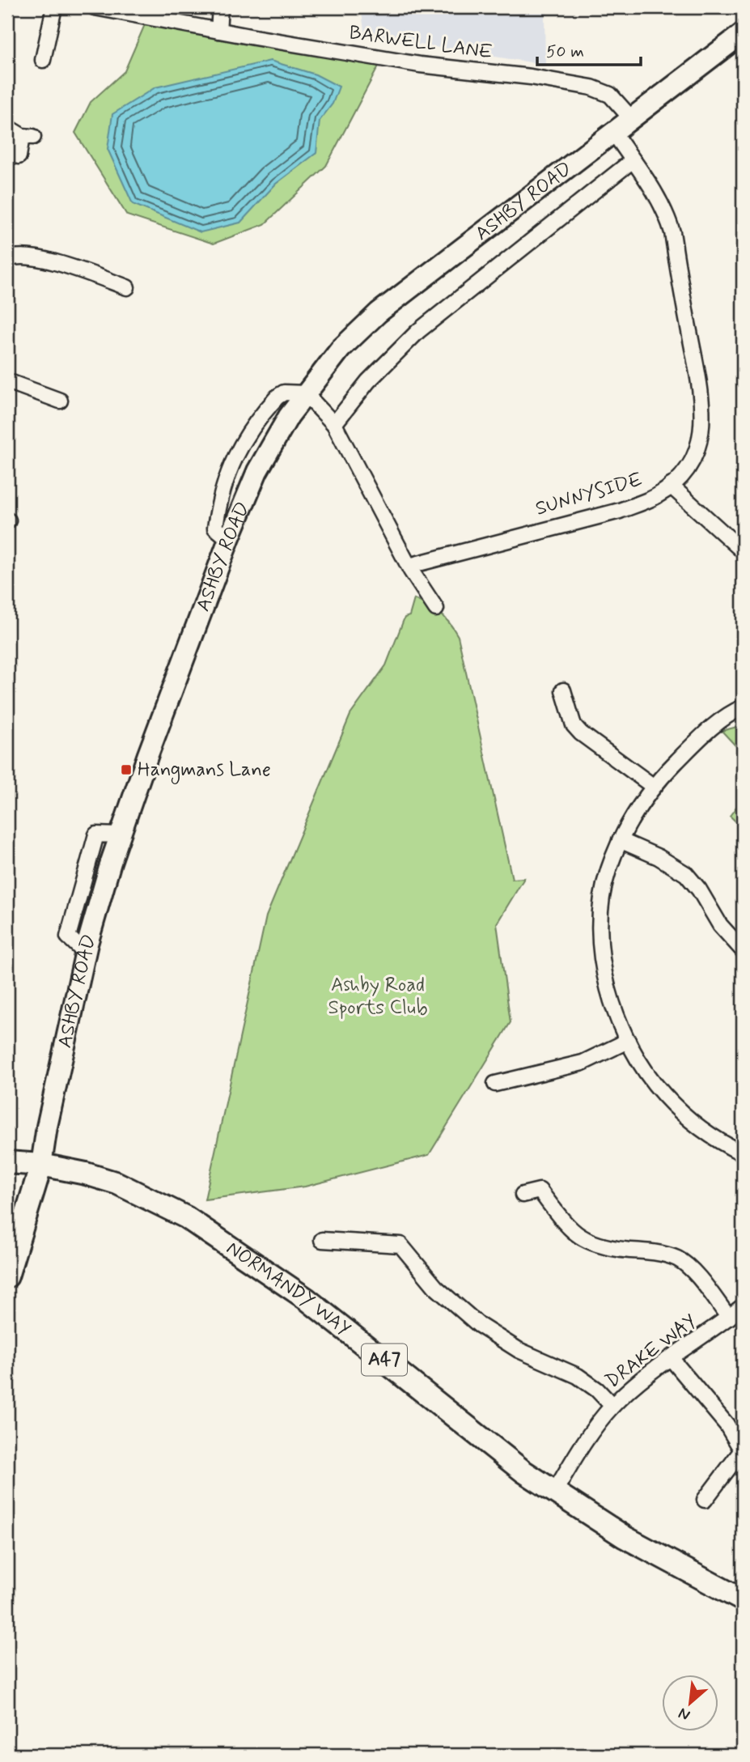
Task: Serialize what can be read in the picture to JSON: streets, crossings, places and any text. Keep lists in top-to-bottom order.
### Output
{
  "streets": {
    "main road": ["ASHBY ROAD", "NORMANDY WAY", "A47"],
    "street": ["BARWELL LANE", "SUNNYSIDE", "DRAKE WAY"]
  },
  "crossings": [
    ["BARWELL LANE", "ASHBY ROAD"],
    ["ASHBY ROAD", "SUNNYSIDE"],
    ["ASHBY ROAD", "NORMANDY WAY"],
    ["NORMANDY WAY", "DRAKE WAY"]
  ],
  "parks": ["Ashby Road Sports Club"],
  "places": {
    "transit": ["Hangmans Lane"]
  },
  "scale_bar": "50 m",
  "north": "bottom left"
}
